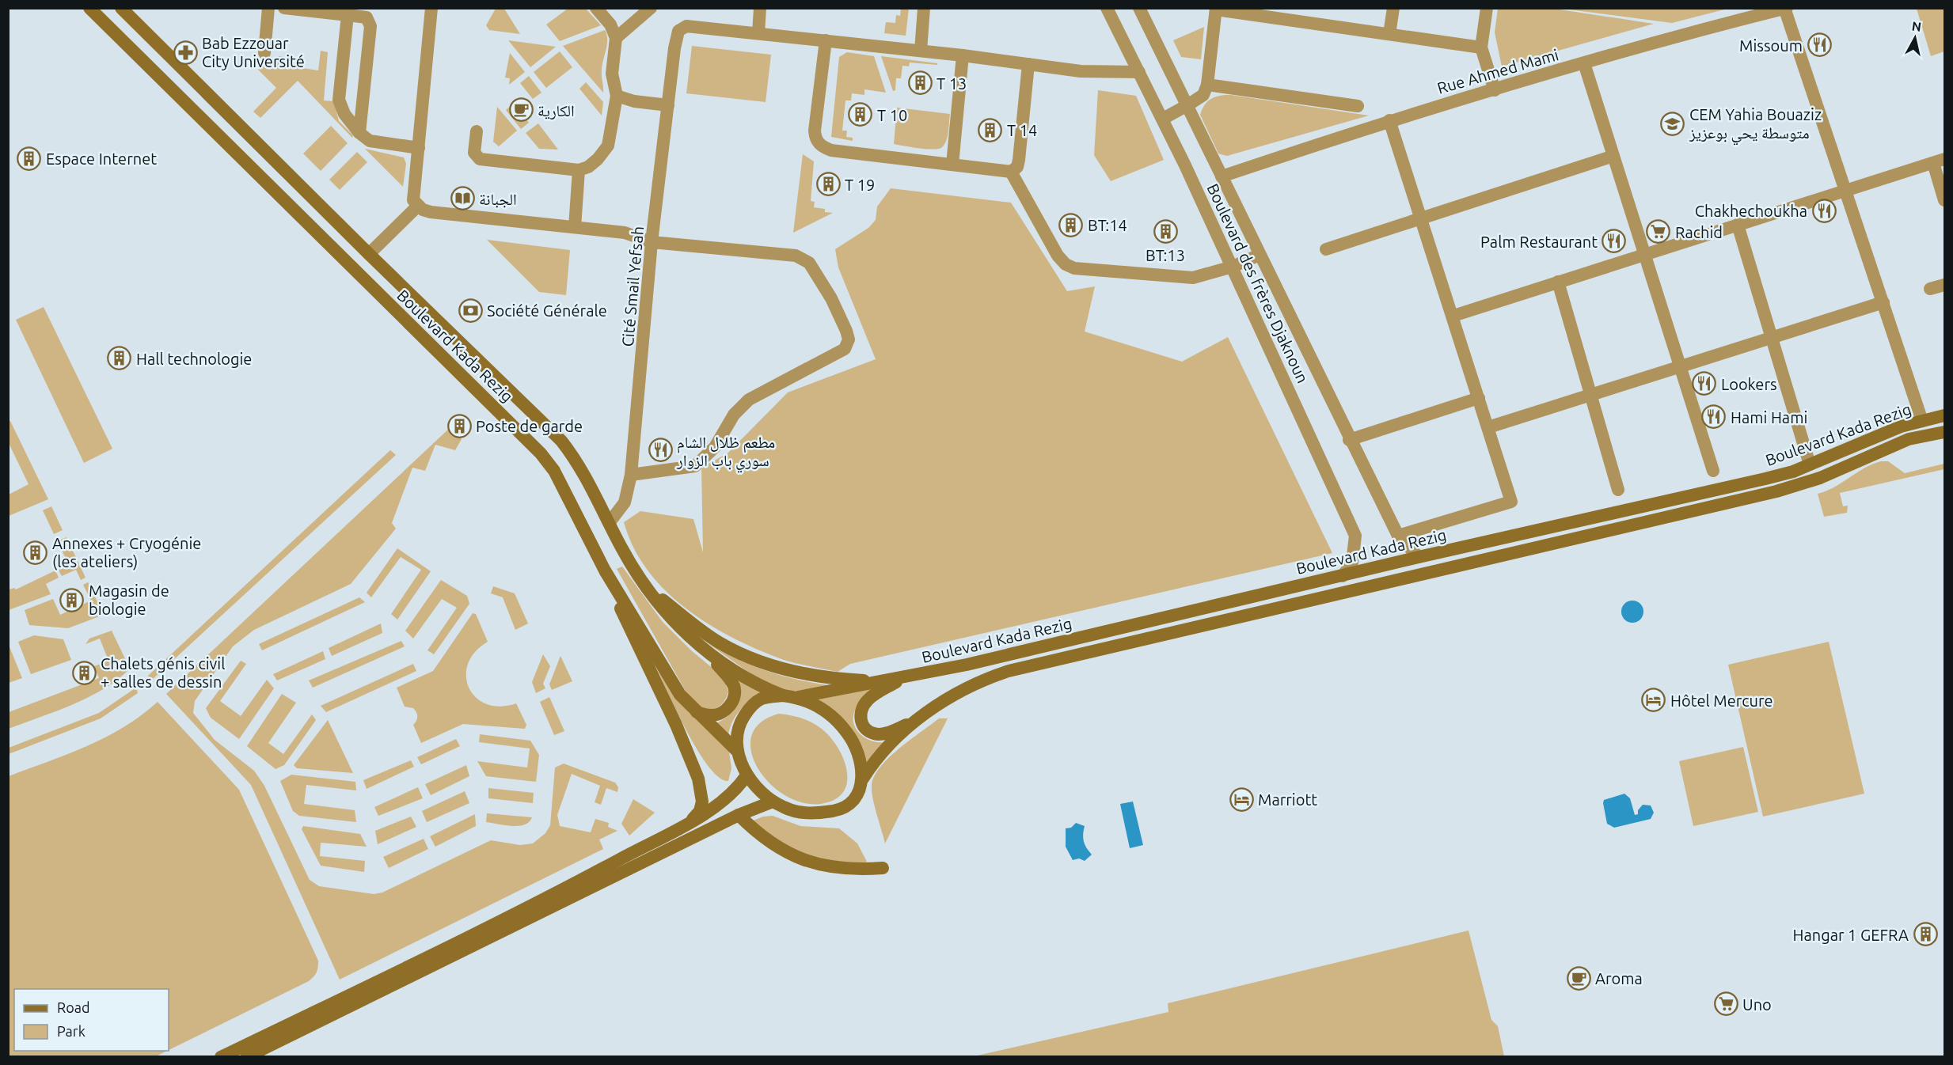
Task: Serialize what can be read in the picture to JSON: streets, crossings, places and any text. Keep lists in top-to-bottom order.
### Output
{
  "streets": {
    "main road": ["Boulevard Kada Rezig"],
    "street": ["Rue Ahmed Mami", "Boulevard des frères Djaknoun", "Cité Smail Yefsah"]
  },
  "crossings": [
    ["Rue Ahmed Mami", "Boulevard des frères Djaknoun"],
    ["Boulevard des frères Djaknoun", "Cité Smail Yefsah"],
    ["Boulevard des frères Djaknoun", "Boulevard Kada Rezig"],
    ["Cité Smail Yefsah", "Boulevard Kada Rezig"]
  ],
  "places": {
    "restaurant": [
      "Missoum",
      "Chakhechoukha",
      "Palm Restaurant",
      "Lookers",
      "Hami Hami",
      "مطعم ظلال الشام سوري باب الزوار"
    ],
    "pharmacy": ["Bab Ezzouar City Université"],
    "building": [
      "T 13",
      "T 10",
      "T 14",
      "Espace Internet",
      "T 19",
      "BT:14",
      "BT:13",
      "Hall technologie",
      "Poste de garde",
      "Annexes + Cryogénie (les ateliers)",
      "Magasin de biologie",
      "Chalets génis civil + salles de dessin",
      "Hangar 1 GEFRA"
    ],
    "cafe": ["الكارية", "Aroma"],
    "school or university": ["CEM Yahia Bouaziz متوسطة يحي بوعزيز"],
    "library": ["الجبانة"],
    "supermarket": ["Rachid", "Uno"],
    "bank": ["Société Générale"],
    "hotel": ["Hôtel Mercure", "Marriott"]
  },
  "legend": ["Road", "Park"],
  "north": "top"
}
